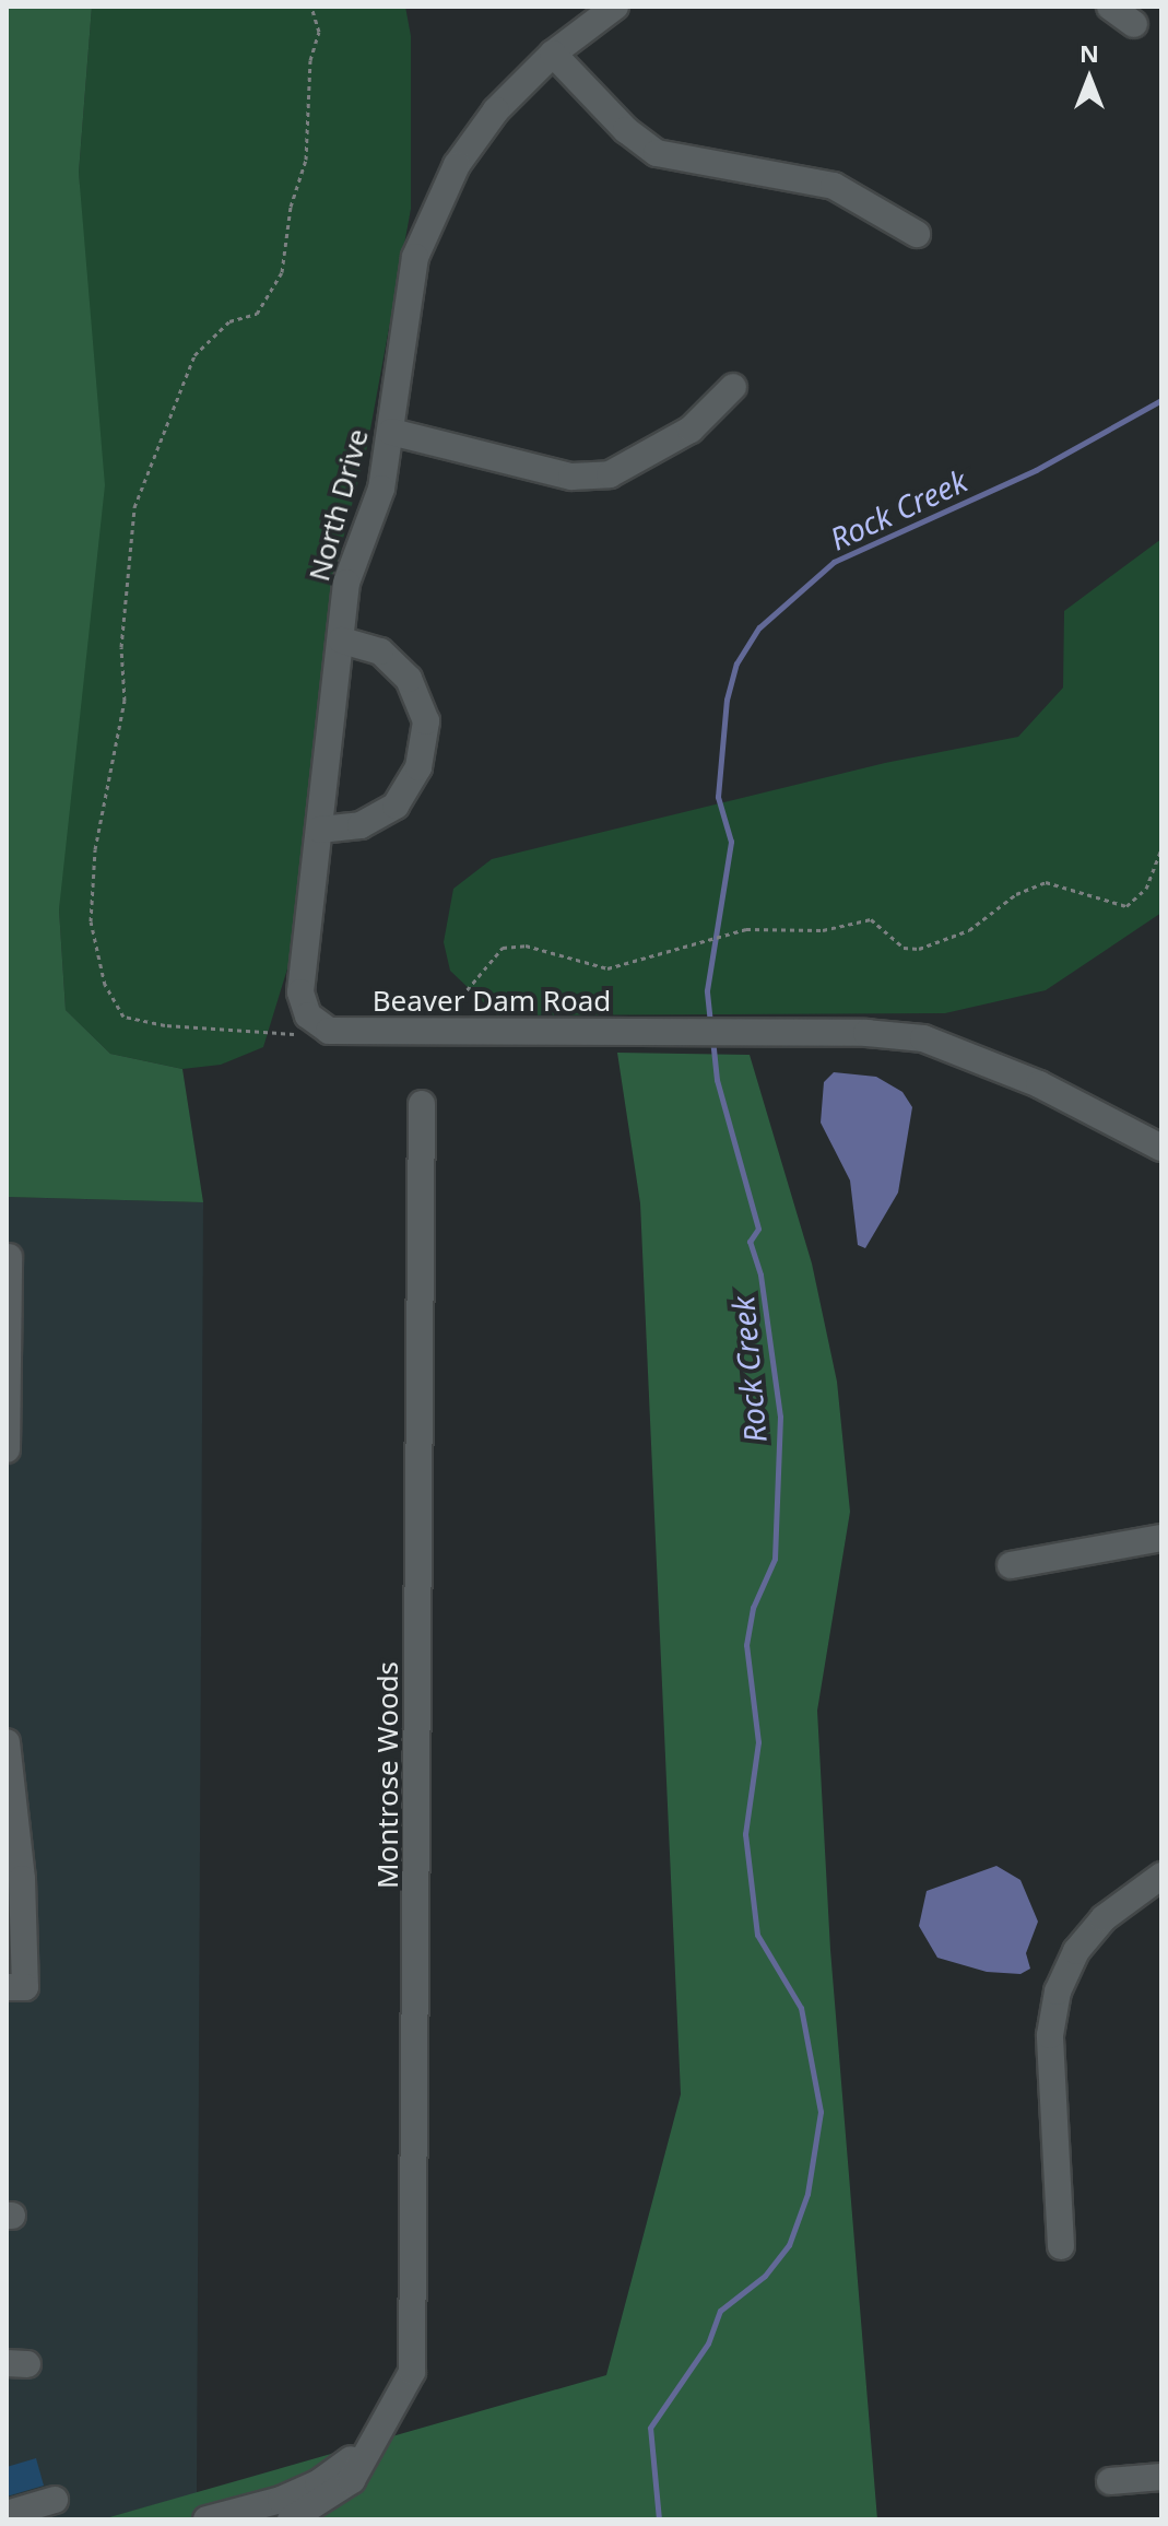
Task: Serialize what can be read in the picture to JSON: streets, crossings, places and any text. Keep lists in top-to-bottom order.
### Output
{
  "streets": {
    "street": ["North Drive", "Beaver Dam Road", "Montrose Woods"]
  },
  "crossings": [
    ["North Drive", "Beaver Dam Road"]
  ],
  "water": ["Rock Creek"],
  "north": "top"
}
